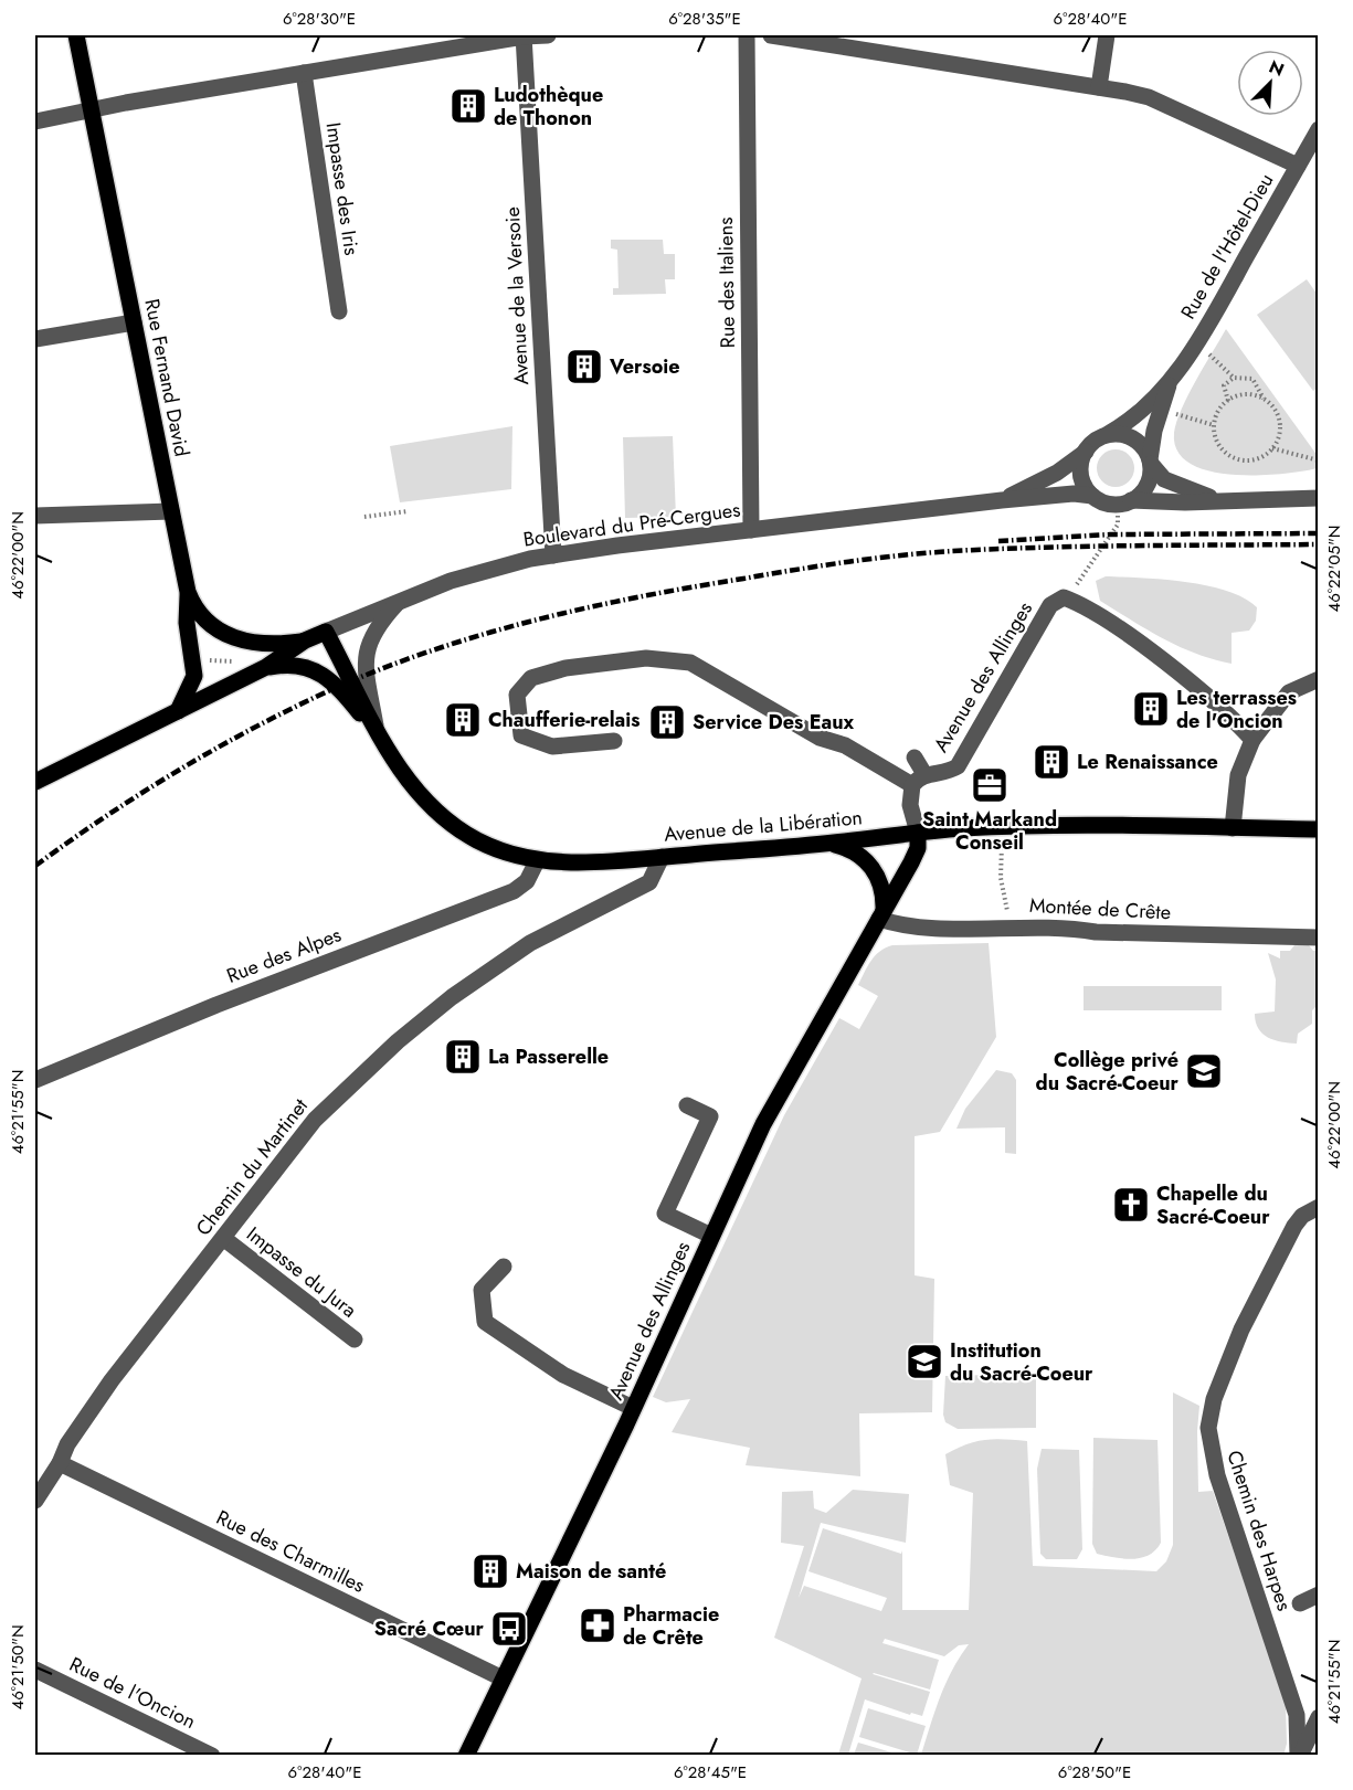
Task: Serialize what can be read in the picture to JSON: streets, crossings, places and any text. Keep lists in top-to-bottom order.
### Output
{
  "streets": {
    "main road": [
      "Rue Fernand David",
      "Boulevard du Pré-Cergues",
      "Avenue des Allinges",
      "Avenue de la Libération"
    ],
    "street": [
      "Impasse des Iris",
      "Rue de l'Hôtel-Dieu",
      "Rue des Italiens",
      "Avenue de la Versoie",
      "Montée de Crête",
      "Rue des Alpes",
      "Chemin du Martinet",
      "Impasse du Jura",
      "Chemin des Harpes",
      "Rue des Charmilles",
      "Rue de l'Oncion"
    ]
  },
  "crossings": [
    ["Rue de l'Hôtel-Dieu", "Boulevard du Pré-Cergues"],
    ["Rue des Italiens", "Boulevard du Pré-Cergues"],
    ["Avenue de la Versoie", "Boulevard du Pré-Cergues"],
    ["Rue Fernand David", "Boulevard du Pré-Cergues"],
    ["Boulevard du Pré-Cergues", "Avenue de la Libération"],
    ["Avenue des Allinges", "Avenue de la Libération"],
    ["Avenue des Allinges", "Montée de Crête"],
    ["Avenue des Allinges", "Rue des Charmilles"],
    ["Avenue de la Libération", "Rue des Alpes"],
    ["Avenue de la Libération", "Chemin du Martinet"],
    ["Chemin du Martinet", "Impasse du Jura"],
    ["Chemin du Martinet", "Rue des Charmilles"]
  ],
  "places": {
    "building": [
      "Ludothèque de Thonon",
      "Versoie",
      "Les terrasses de l'Oncion",
      "Chaufferie-relais",
      "Service Des Eaux",
      "Le Renaissance",
      "La Passerelle",
      "Maison de santé"
    ],
    "office": ["Saint Markand Conseil"],
    "school or university": ["Collège privé du Sacré-Coeur", "Institution du Sacré-Coeur"],
    "church": ["Chapelle du Sacré-Coeur"],
    "pharmacy": ["Pharmacie de Crête"],
    "bus stop": ["Sacré Cœur"]
  },
  "north": "top right",
  "coordinates": [
    "6°28'30\"E",
    "6°28'35\"E",
    "6°28'40\"E",
    "46°22'00\"N",
    "46°22'05\"N",
    "46°21'55\"N",
    "46°21'50\"N",
    "6°28'45\"E",
    "6°28'50\"E"
  ]
}
